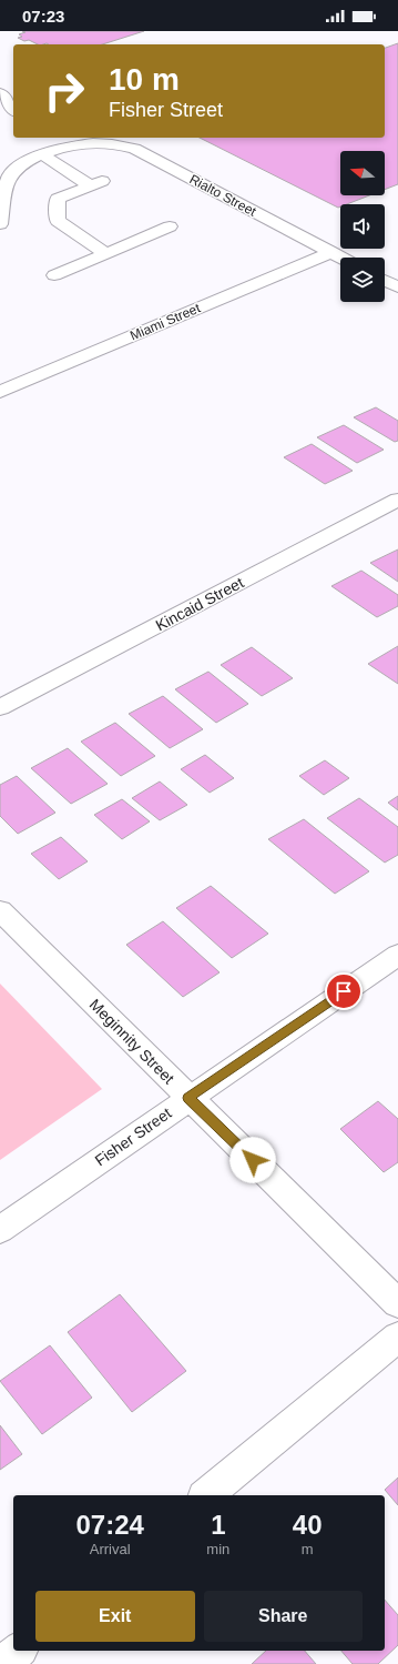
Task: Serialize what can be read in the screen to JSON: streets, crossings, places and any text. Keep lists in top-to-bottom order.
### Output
{
  "streets": {
    "street": [
      "Rialto Street",
      "Miami Street",
      "Kincaid Street",
      "Meginnity Street",
      "Fisher Street"
    ]
  },
  "crossings": [
    ["Rialto Street", "Miami Street"],
    ["Meginnity Street", "Fisher Street"]
  ],
  "north": "left",
  "page": {
    "status": "07:23",
    "turn": ["10 m", "Fisher Street"],
    "eta": [
      "07:24",
      "Arrival",
      "1",
      "min",
      "40",
      "m"
    ],
    "buttons": ["Exit", "Share"]
  }
}
